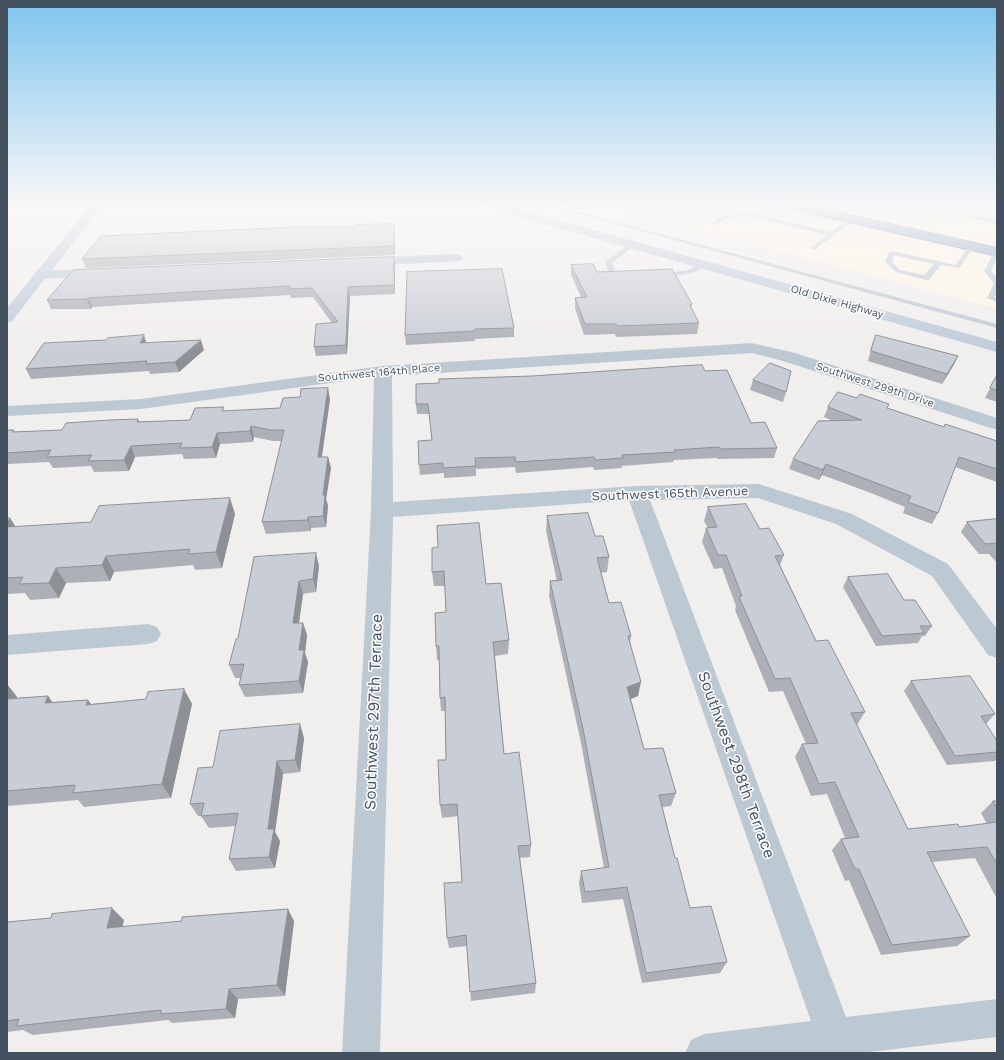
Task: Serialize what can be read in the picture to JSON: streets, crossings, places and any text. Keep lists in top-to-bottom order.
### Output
{
  "streets": {
    "street": [
      "Old Dixie Highway",
      "Southwest 164th Place",
      "Southwest 299th Drive",
      "Southwest 165th Avenue",
      "Southwest 297th Terrace",
      "Southwest 298th Terrace"
    ]
  },
  "crossings": [
    ["Southwest 164th Place", "Southwest 299th Drive"],
    ["Southwest 164th Place", "Southwest 297th Terrace"],
    ["Southwest 165th Avenue", "Southwest 297th Terrace"],
    ["Southwest 165th Avenue", "Southwest 298th Terrace"]
  ]
}
